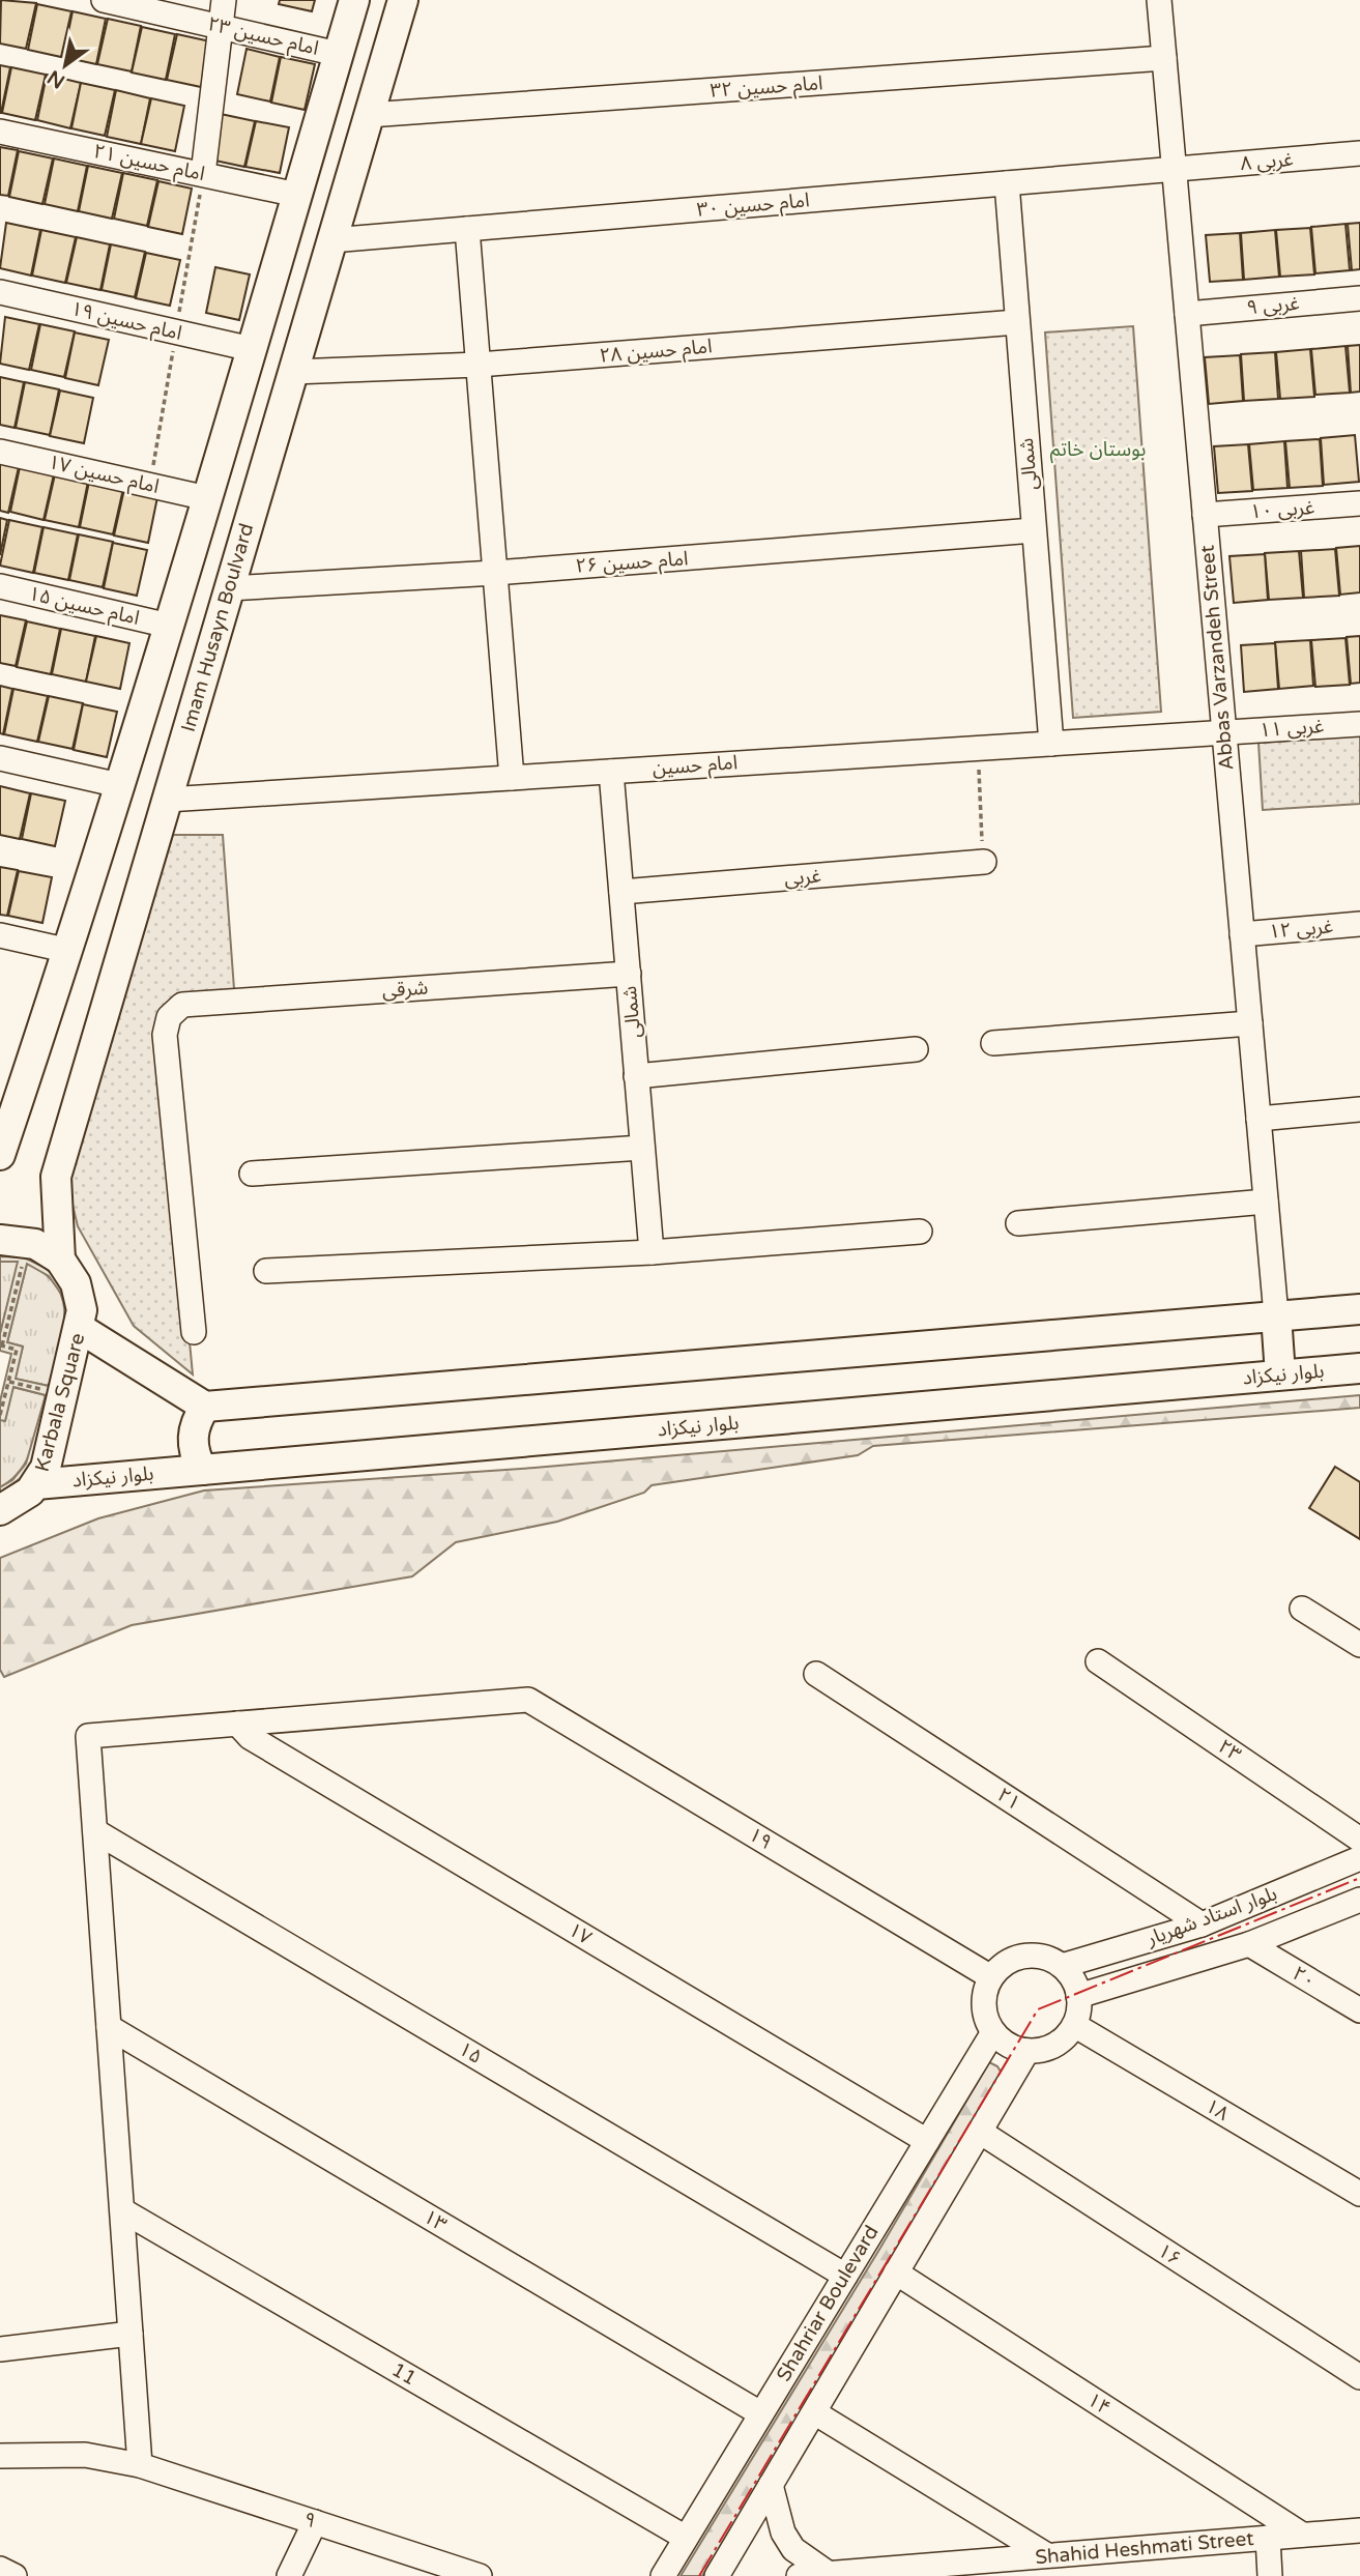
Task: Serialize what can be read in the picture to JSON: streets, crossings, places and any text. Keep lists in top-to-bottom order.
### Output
{
  "streets": {
    "main road": ["Imam Husayn Boulvard", "بلوار نیکزاد", "Karbala Square"],
    "street": [
      "امام حسین ۲۳",
      "امام حسین ۳۲",
      "غربی ۸",
      "امام حسین ۲۱",
      "امام حسین ۳۰",
      "غربی ۹",
      "امام حسین ۱۹",
      "امام حسین ۲۸",
      "شمالی",
      "امام حسین ۱۷",
      "غربی ۱۰",
      "امام حسین ۲۶",
      "امام حسین ۱۵",
      "Abbas Varzandeh Street",
      "غربی ۱۱",
      "امام حسین",
      "غربی",
      "غربی ۱۲",
      "شرقی",
      "۲۳",
      "۲۱",
      "۱۹",
      "بلوار استاد شهریار",
      "۱۷",
      "۲۰",
      "۱۵",
      "۱۸",
      "۱۳",
      "۱۶",
      "Shahriar Boulevard",
      "11",
      "۱۴",
      "۹",
      "Shahid Heshmati Street"
    ]
  },
  "crossings": [
    ["امام حسین ۳۲", "Imam Husayn Boulvard"],
    ["امام حسین ۳۲", "Abbas Varzandeh Street"],
    ["غربی ۸", "امام حسین ۳۰"],
    ["غربی ۸", "Abbas Varzandeh Street"],
    ["امام حسین ۳۰", "شمالی"],
    ["امام حسین ۳۰", "Imam Husayn Boulvard"],
    ["امام حسین ۳۰", "Abbas Varzandeh Street"],
    ["غربی ۹", "Abbas Varzandeh Street"],
    ["امام حسین ۲۸", "شمالی"],
    ["امام حسین ۲۸", "Imam Husayn Boulvard"],
    ["شمالی", "امام حسین ۲۶"],
    ["شمالی", "امام حسین"],
    ["شمالی", "غربی"],
    ["شمالی", "شرقی"],
    ["غربی ۱۰", "Abbas Varzandeh Street"],
    ["امام حسین ۲۶", "Imam Husayn Boulvard"],
    ["Imam Husayn Boulvard", "امام حسین"],
    ["Imam Husayn Boulvard", "Karbala Square"],
    ["Abbas Varzandeh Street", "غربی ۱۱"],
    ["Abbas Varzandeh Street", "امام حسین"],
    ["Abbas Varzandeh Street", "غربی ۱۲"],
    ["غربی ۱۱", "امام حسین"],
    ["بلوار نیکزاد", "Karbala Square"],
    ["۲۱", "بلوار استاد شهریار"],
    ["۱۹", "بلوار استاد شهریار"],
    ["۱۹", "۱۷"],
    ["۱۹", "۱۸"],
    ["۱۹", "Shahriar Boulevard"],
    ["بلوار استاد شهریار", "۲۰"],
    ["بلوار استاد شهریار", "۱۸"],
    ["بلوار استاد شهریار", "Shahriar Boulevard"],
    ["۱۷", "Shahriar Boulevard"],
    ["۱۵", "Shahriar Boulevard"],
    ["۱۸", "Shahriar Boulevard"],
    ["۱۳", "Shahriar Boulevard"],
    ["Shahriar Boulevard", "11"],
    ["۱۴", "Shahid Heshmati Street"]
  ],
  "parks": ["بوستان خاتم"],
  "north": "bottom left"
}
